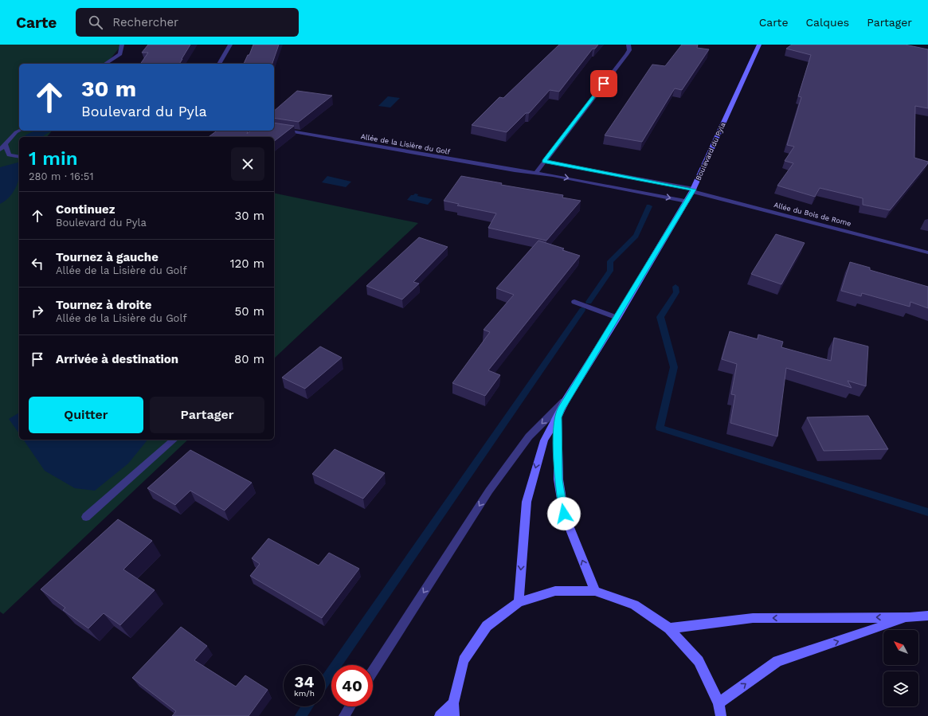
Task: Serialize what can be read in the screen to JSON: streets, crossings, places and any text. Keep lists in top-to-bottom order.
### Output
{
  "streets": {
    "street": ["Allée de la Lisière du Golf", "Boulevard du Pyla", "Allée du Bois de Rome"]
  },
  "crossings": [
    ["Allée de la Lisière du Golf", "Boulevard du Pyla"],
    ["Boulevard du Pyla", "Allée du Bois de Rome"]
  ],
  "north": "top left",
  "page": {
    "header": "Carte",
    "search": "Rechercher",
    "nav": ["Carte", "Calques", "Partager"],
    "turn": ["30 m", "Boulevard du Pyla"],
    "heading": ["1 min", "280 m · 16:51"],
    "list": [
      {
        "name": "Continuez",
        "note": "Boulevard du Pyla",
        "value": "30 m"
      },
      {
        "name": "Tournez à gauche",
        "note": "Allée de la Lisière du Golf",
        "value": "120 m"
      },
      {
        "name": "Tournez à droite",
        "note": "Allée de la Lisière du Golf",
        "value": "50 m"
      },
      {
        "name": "Arrivée à destination",
        "value": "80 m"
      }
    ],
    "buttons": ["Quitter", "Partager"],
    "speed": "34 km/h",
    "limit": "40"
  }
}
